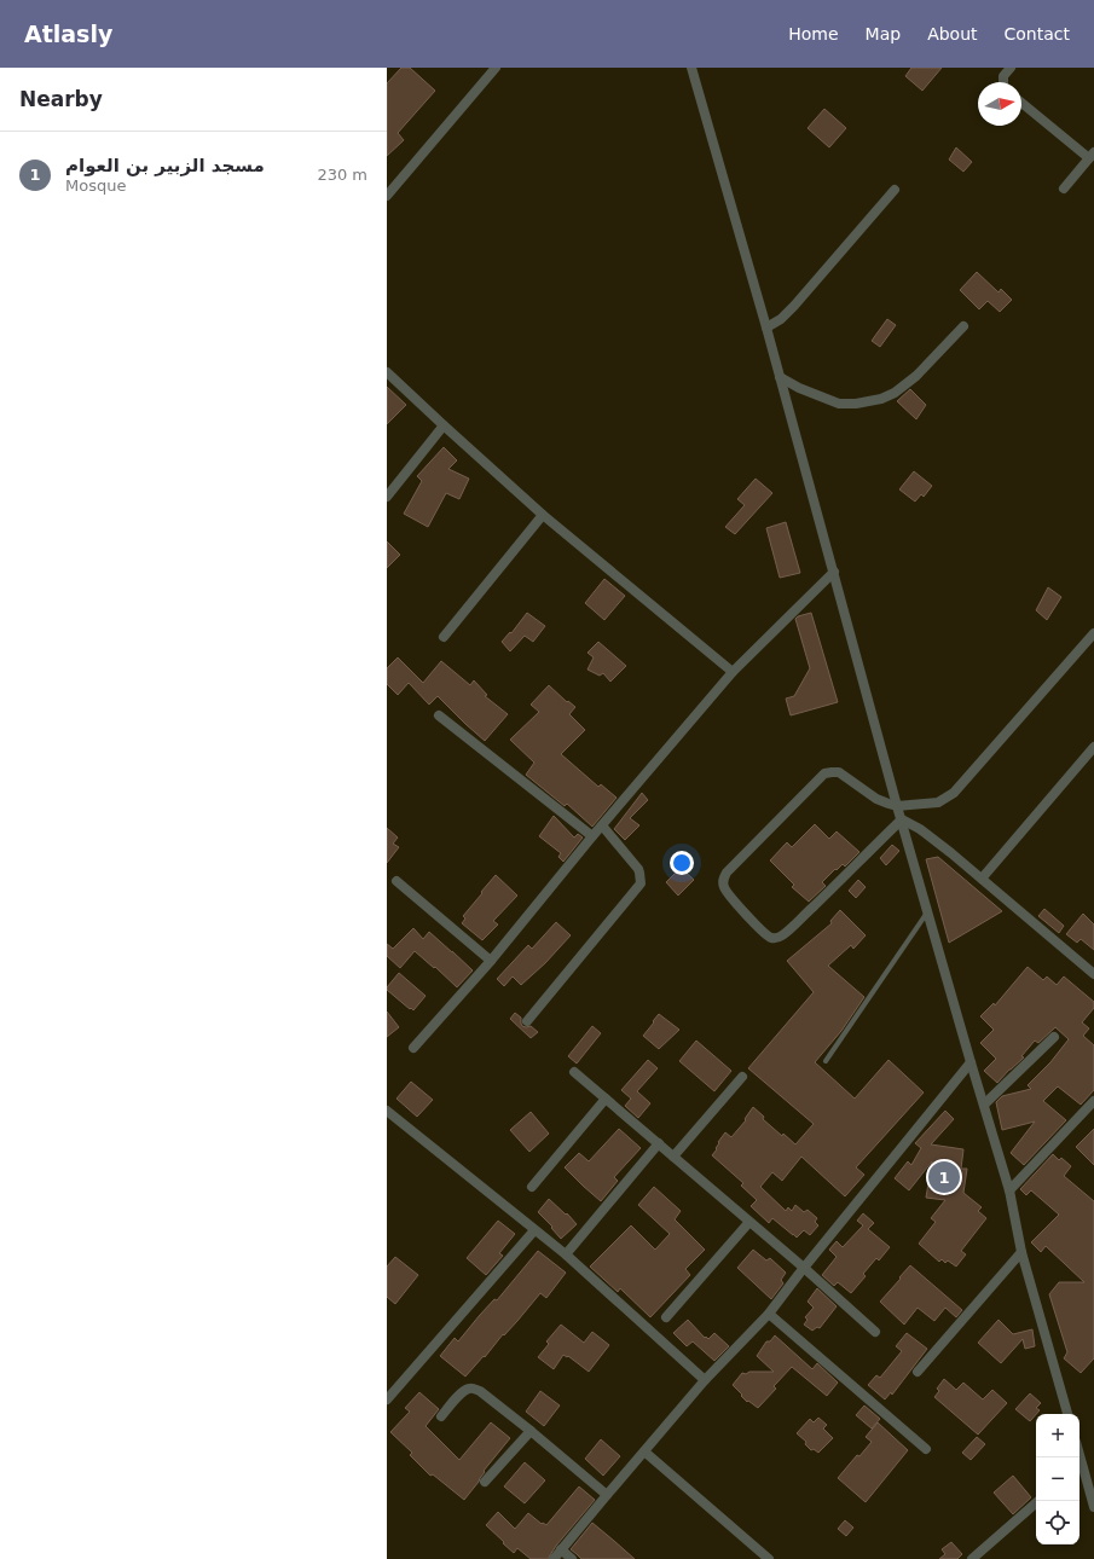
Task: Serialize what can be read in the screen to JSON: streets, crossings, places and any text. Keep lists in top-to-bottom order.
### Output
{
  "north": "right",
  "page": {
    "header": "Atlasly",
    "nav": [
      "Home",
      "Map",
      "About",
      "Contact"
    ],
    "heading": "Nearby",
    "list": [
      {
        "mark": "1",
        "name": "مسجد الزبير بن العوام",
        "note": "Mosque",
        "value": "230 m"
      }
    ],
    "pins": "1",
    "map_buttons": ["+", "−"]
  }
}
